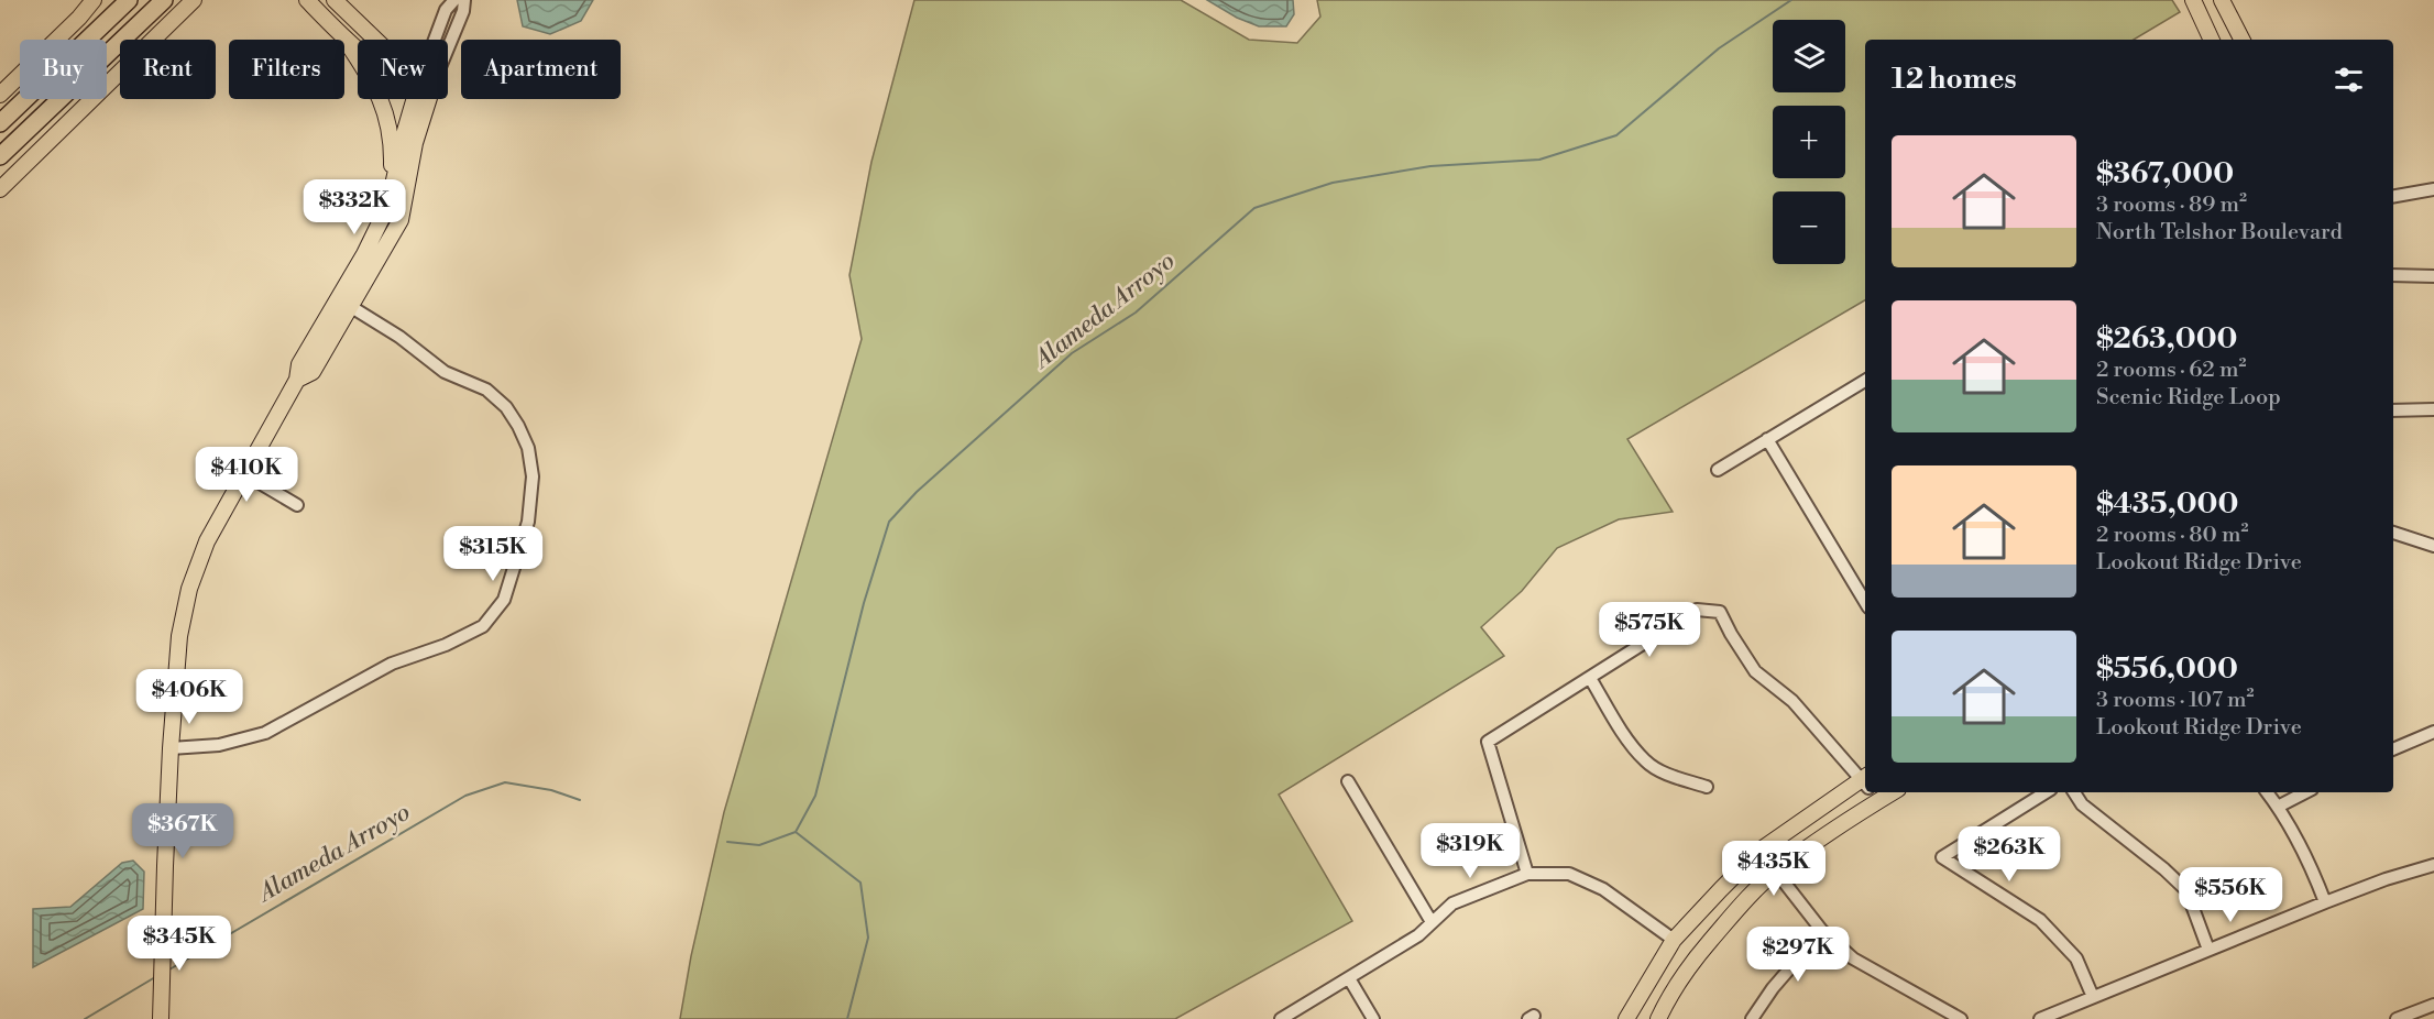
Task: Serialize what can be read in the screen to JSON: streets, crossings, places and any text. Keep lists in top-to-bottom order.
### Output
{
  "water": ["Alameda Arroyo"],
  "page": {
    "map_buttons": ["+", "−"],
    "chip": [
      "Buy",
      "Rent",
      "Filters",
      "New",
      "Apartment"
    ],
    "heading": "12 homes",
    "list": [
      {
        "name": "$367,000",
        "note": "3 rooms · 89 m² · North Telshor Boulevard"
      },
      {
        "name": "$263,000",
        "note": "2 rooms · 62 m² · Scenic Ridge Loop"
      },
      {
        "name": "$435,000",
        "note": "2 rooms · 80 m² · Lookout Ridge Drive"
      },
      {
        "name": "$556,000",
        "note": "3 rooms · 107 m² · Lookout Ridge Drive"
      }
    ],
    "price": [
      "$332K",
      "$410K",
      "$315K",
      "$575K",
      "$406K",
      "$367K",
      "$319K",
      "$263K",
      "$435K",
      "$556K",
      "$345K",
      "$297K"
    ]
  }
}
